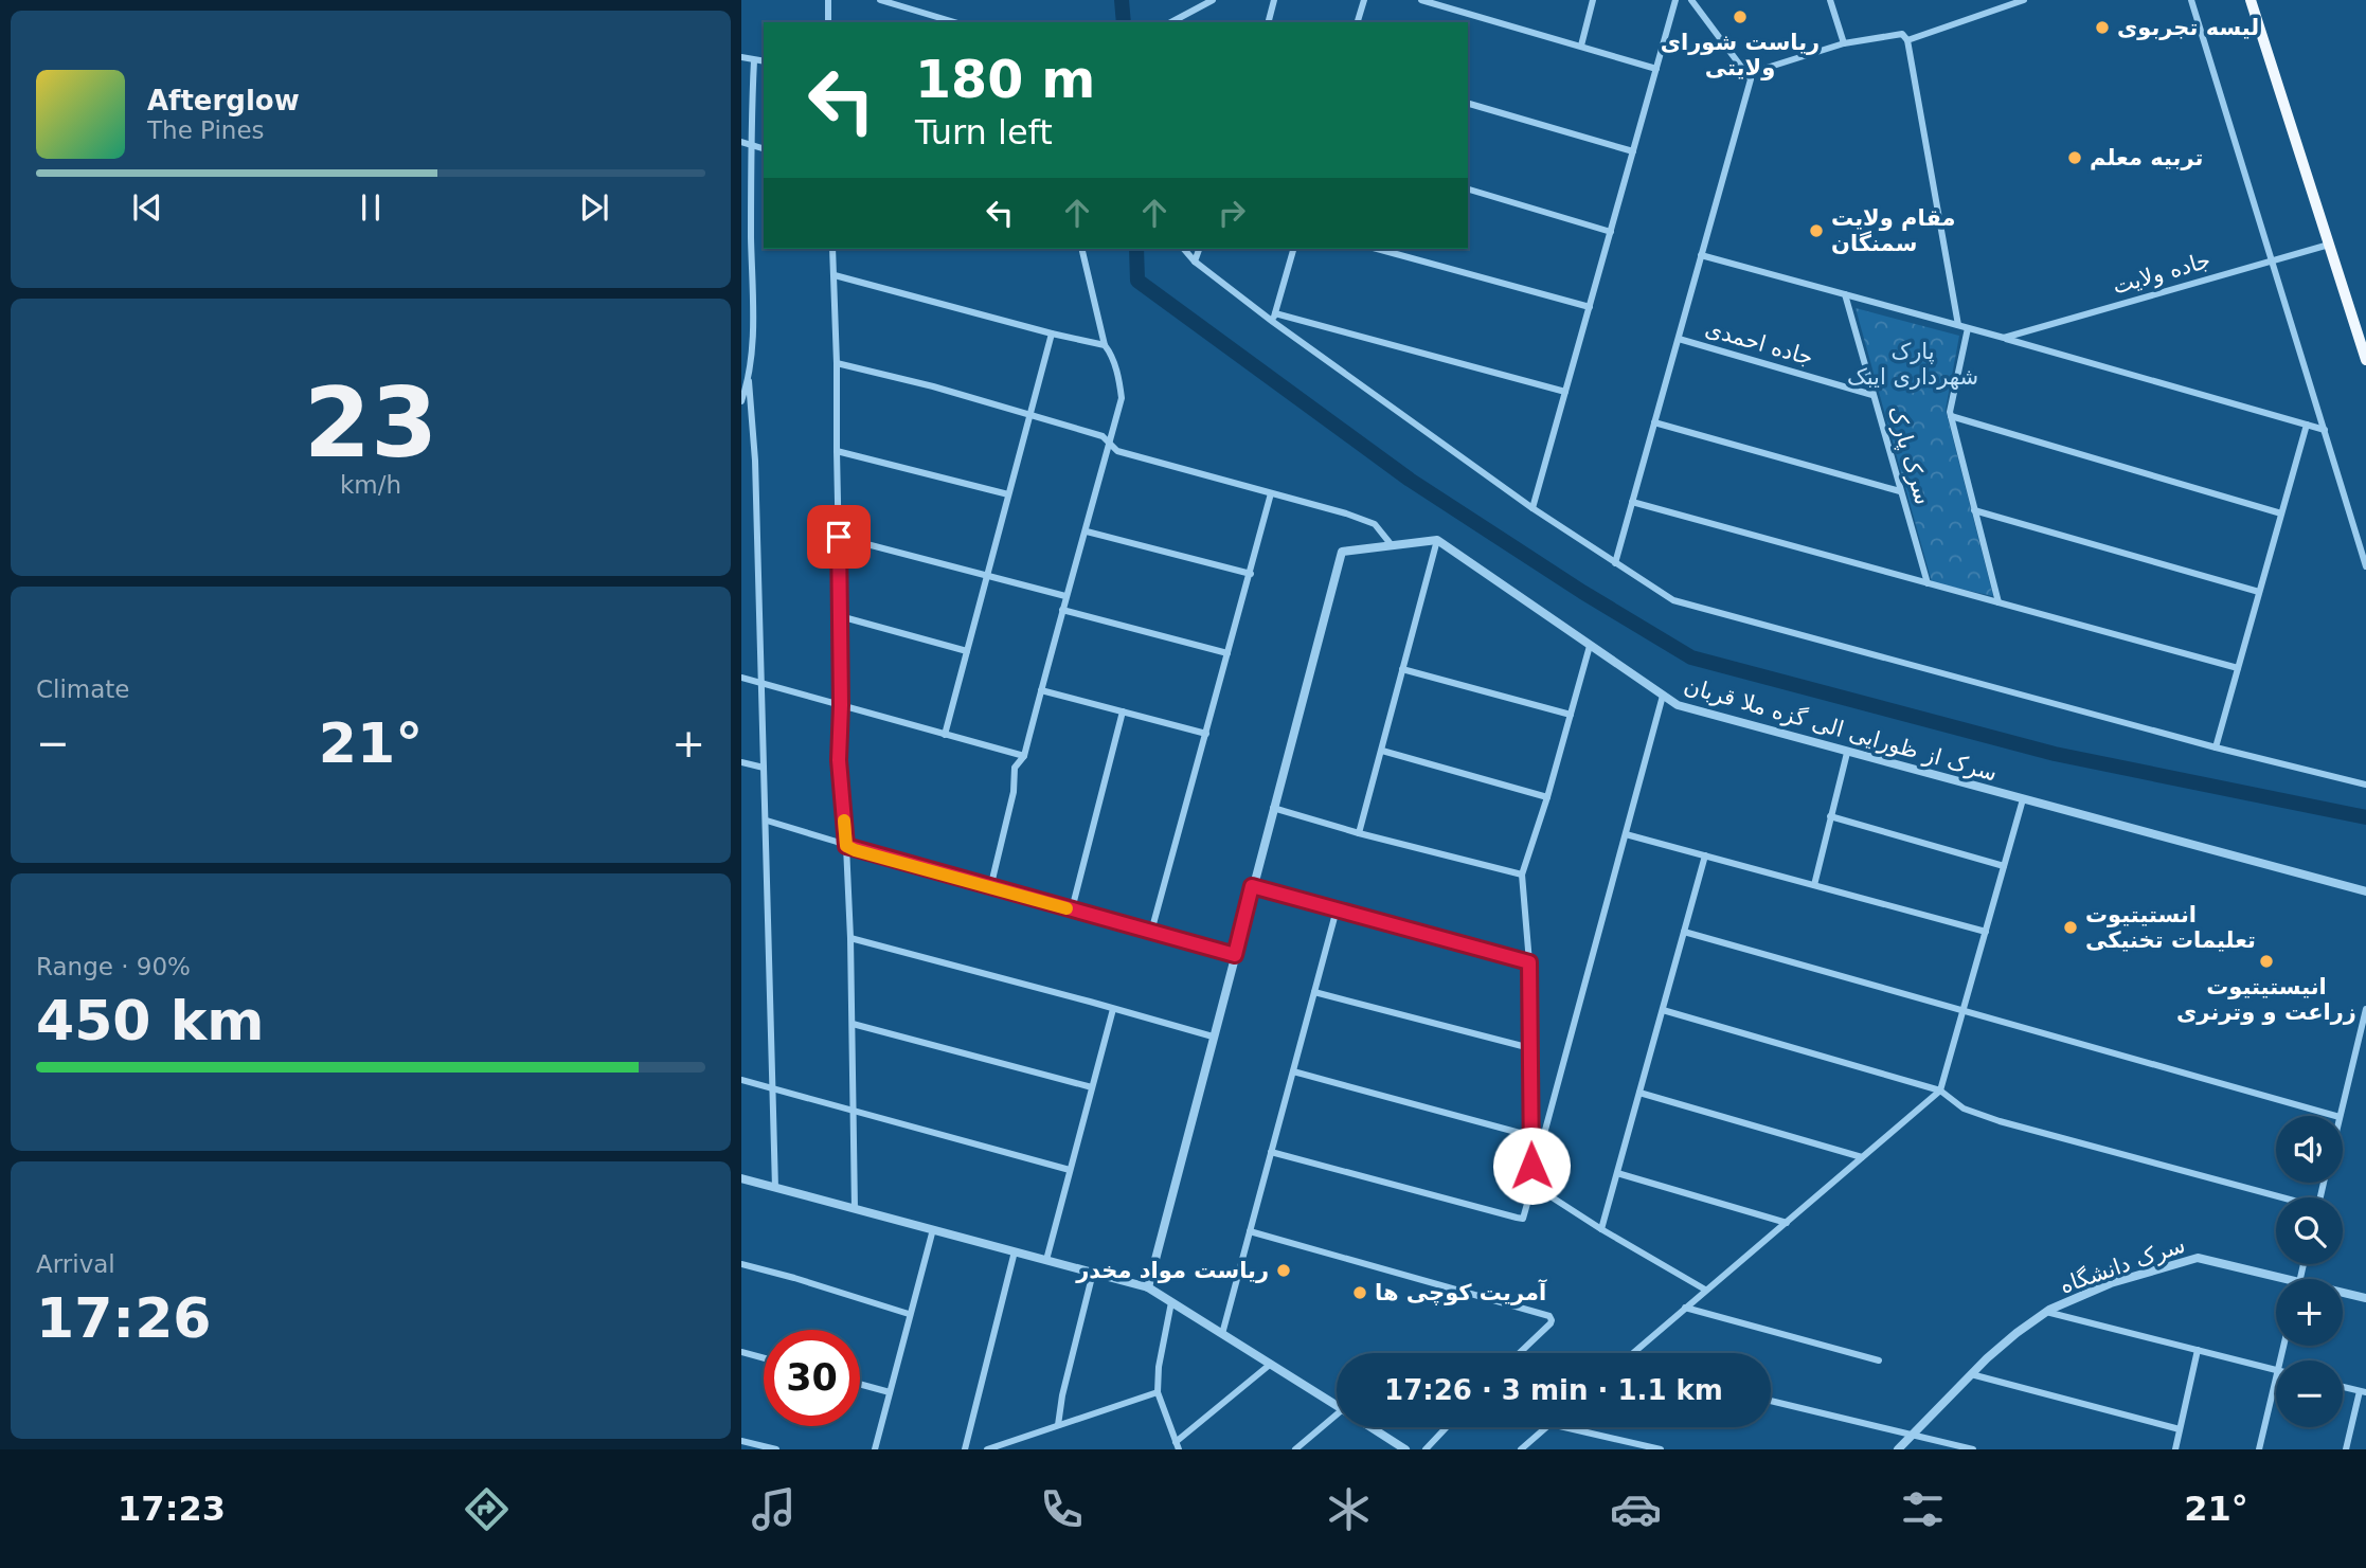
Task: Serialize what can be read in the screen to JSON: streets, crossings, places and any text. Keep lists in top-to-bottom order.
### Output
{
  "streets": {
    "street": [
      "جاده ولایت",
      "جاده احمدی",
      "سرک پارک",
      "سرک از ظورایی الی گزه ملا قربان",
      "سرک دانشگاه"
    ]
  },
  "crossings": [
    ["جاده احمدی", "سرک پارک"]
  ],
  "parks": ["پارک شهرداری ایبک"],
  "places": [
    "ریاست شورای ولایتی",
    "لیسه تجربوی",
    "تربیه معلم",
    "مقام ولایت سمنگان",
    "انستیتیوت تعلیمات تخنیکی",
    "انیستیتیوت زراعت و وترنری",
    "ریاست مواد مخدر",
    "آمریت کوچی ها"
  ],
  "page": {
    "turn": ["180 m", "Turn left"],
    "song": ["Afterglow", "The Pines"],
    "tile": [
      ["23", "km/h"],
      "Climate",
      ["Range · 90%", "450 km"],
      ["Arrival", "17:26"]
    ],
    "heat": ["−", "21°", "+"],
    "map_buttons": ["+", "−"],
    "limit": "30",
    "trip": "17:26 · 3 min · 1.1 km",
    "tabs": ["17:23", "21°"]
  }
}
